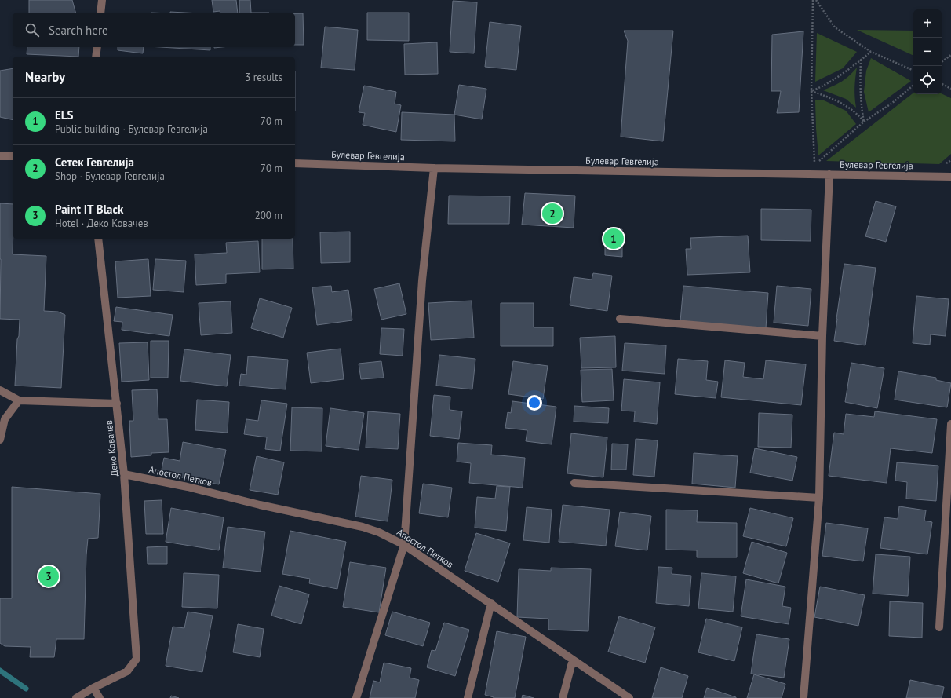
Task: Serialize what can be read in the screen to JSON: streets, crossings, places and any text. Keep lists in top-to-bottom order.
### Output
{
  "streets": {
    "street": ["Булевар Гевгелија", "Деко Ковачев", "Апостол Петков"]
  },
  "crossings": [
    ["Деко Ковачев", "Апостол Петков"]
  ],
  "page": {
    "map_buttons": ["+", "−"],
    "search": "Search here",
    "heading": ["Nearby", "3 results"],
    "list": [
      {
        "mark": "1",
        "name": "ELS",
        "note": "Public building · Булевар Гевгелија",
        "value": "70 m"
      },
      {
        "mark": "2",
        "name": "Сетек Гевгелија",
        "note": "Shop · Булевар Гевгелија",
        "value": "70 m"
      },
      {
        "mark": "3",
        "name": "Paint IT Black",
        "note": "Hotel · Деко Ковачев",
        "value": "200 m"
      }
    ],
    "pins": ["2", "1", "3"]
  }
}
